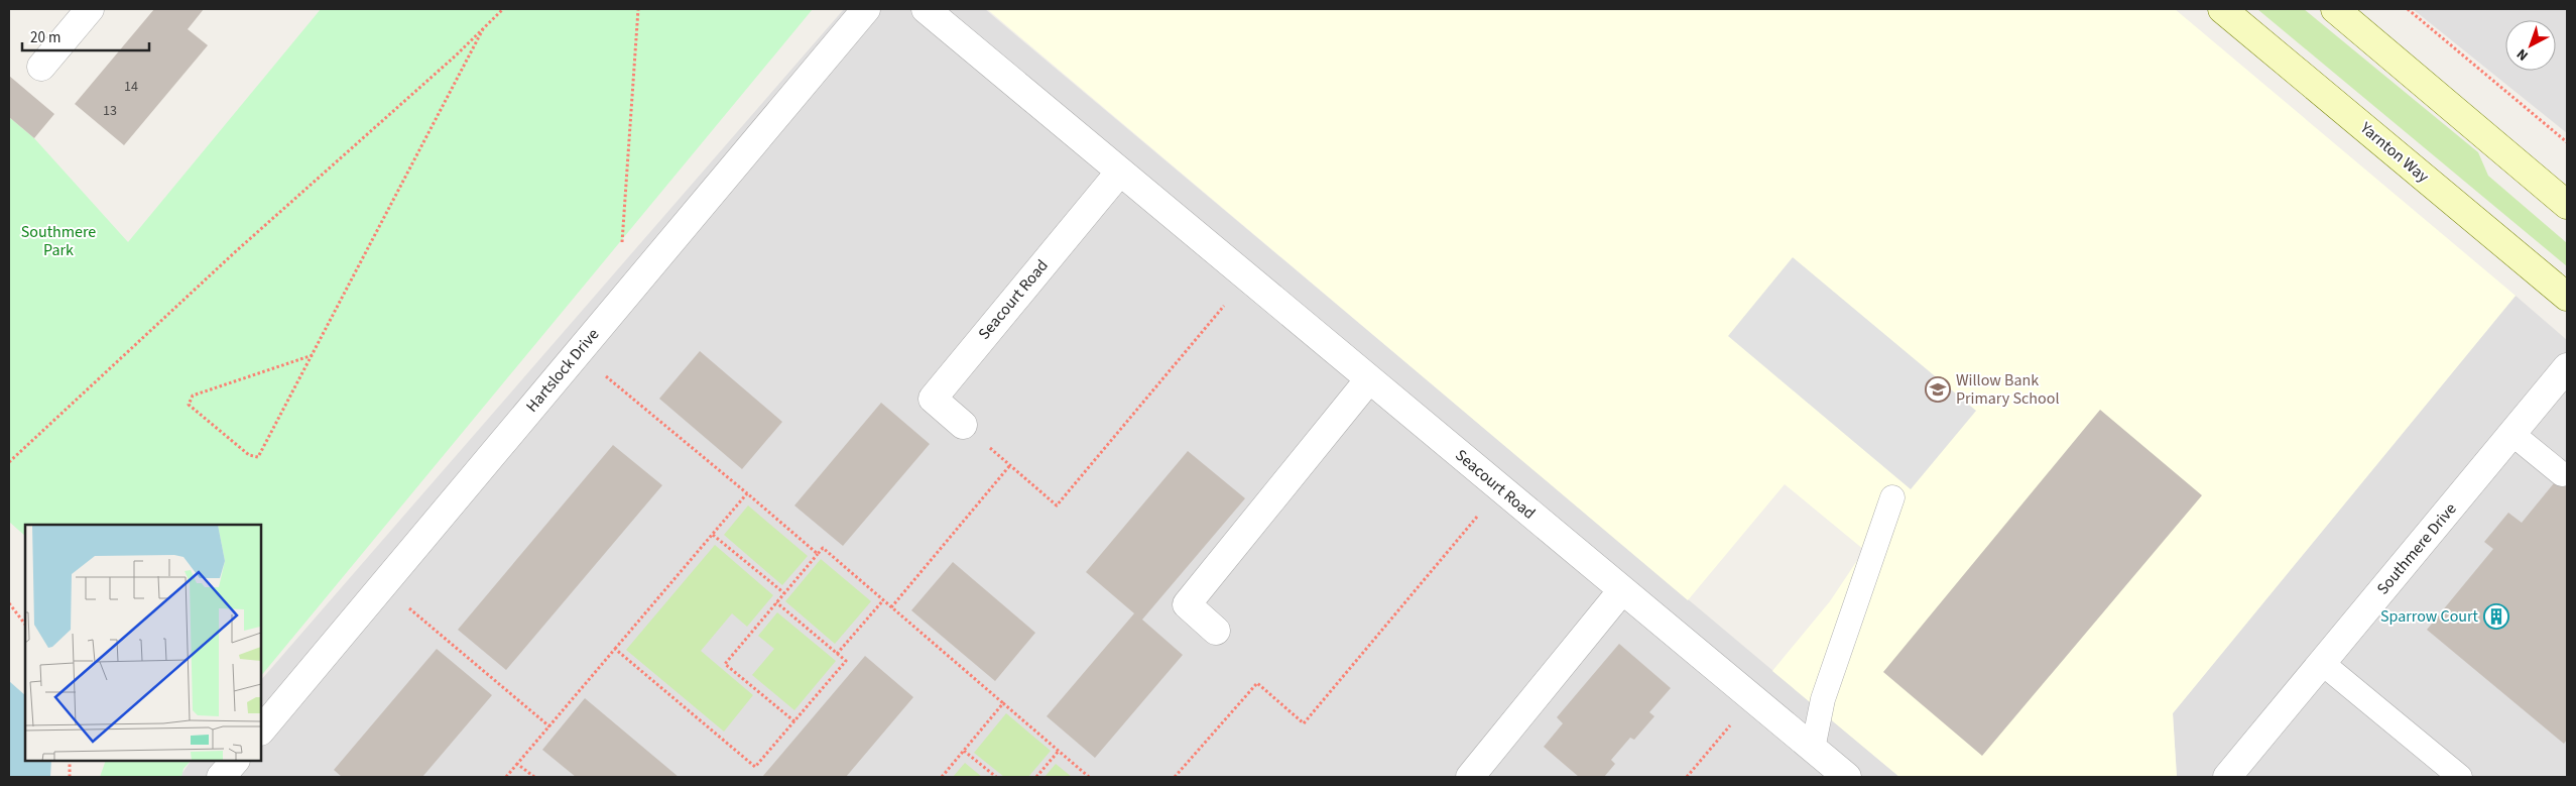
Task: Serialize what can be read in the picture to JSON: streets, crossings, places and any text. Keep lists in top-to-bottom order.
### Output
{
  "streets": {
    "street": [
      "Yarnton Way",
      "Seacourt Road",
      "Hartslock Drive",
      "Southmere Drive"
    ]
  },
  "parks": ["Southmere Park"],
  "places": {
    "school or university": ["Willow Bank Primary School"],
    "building": ["Sparrow Court"]
  },
  "house_numbers": ["14", "13"],
  "scale_bar": "20 m",
  "north": "bottom left"
}
